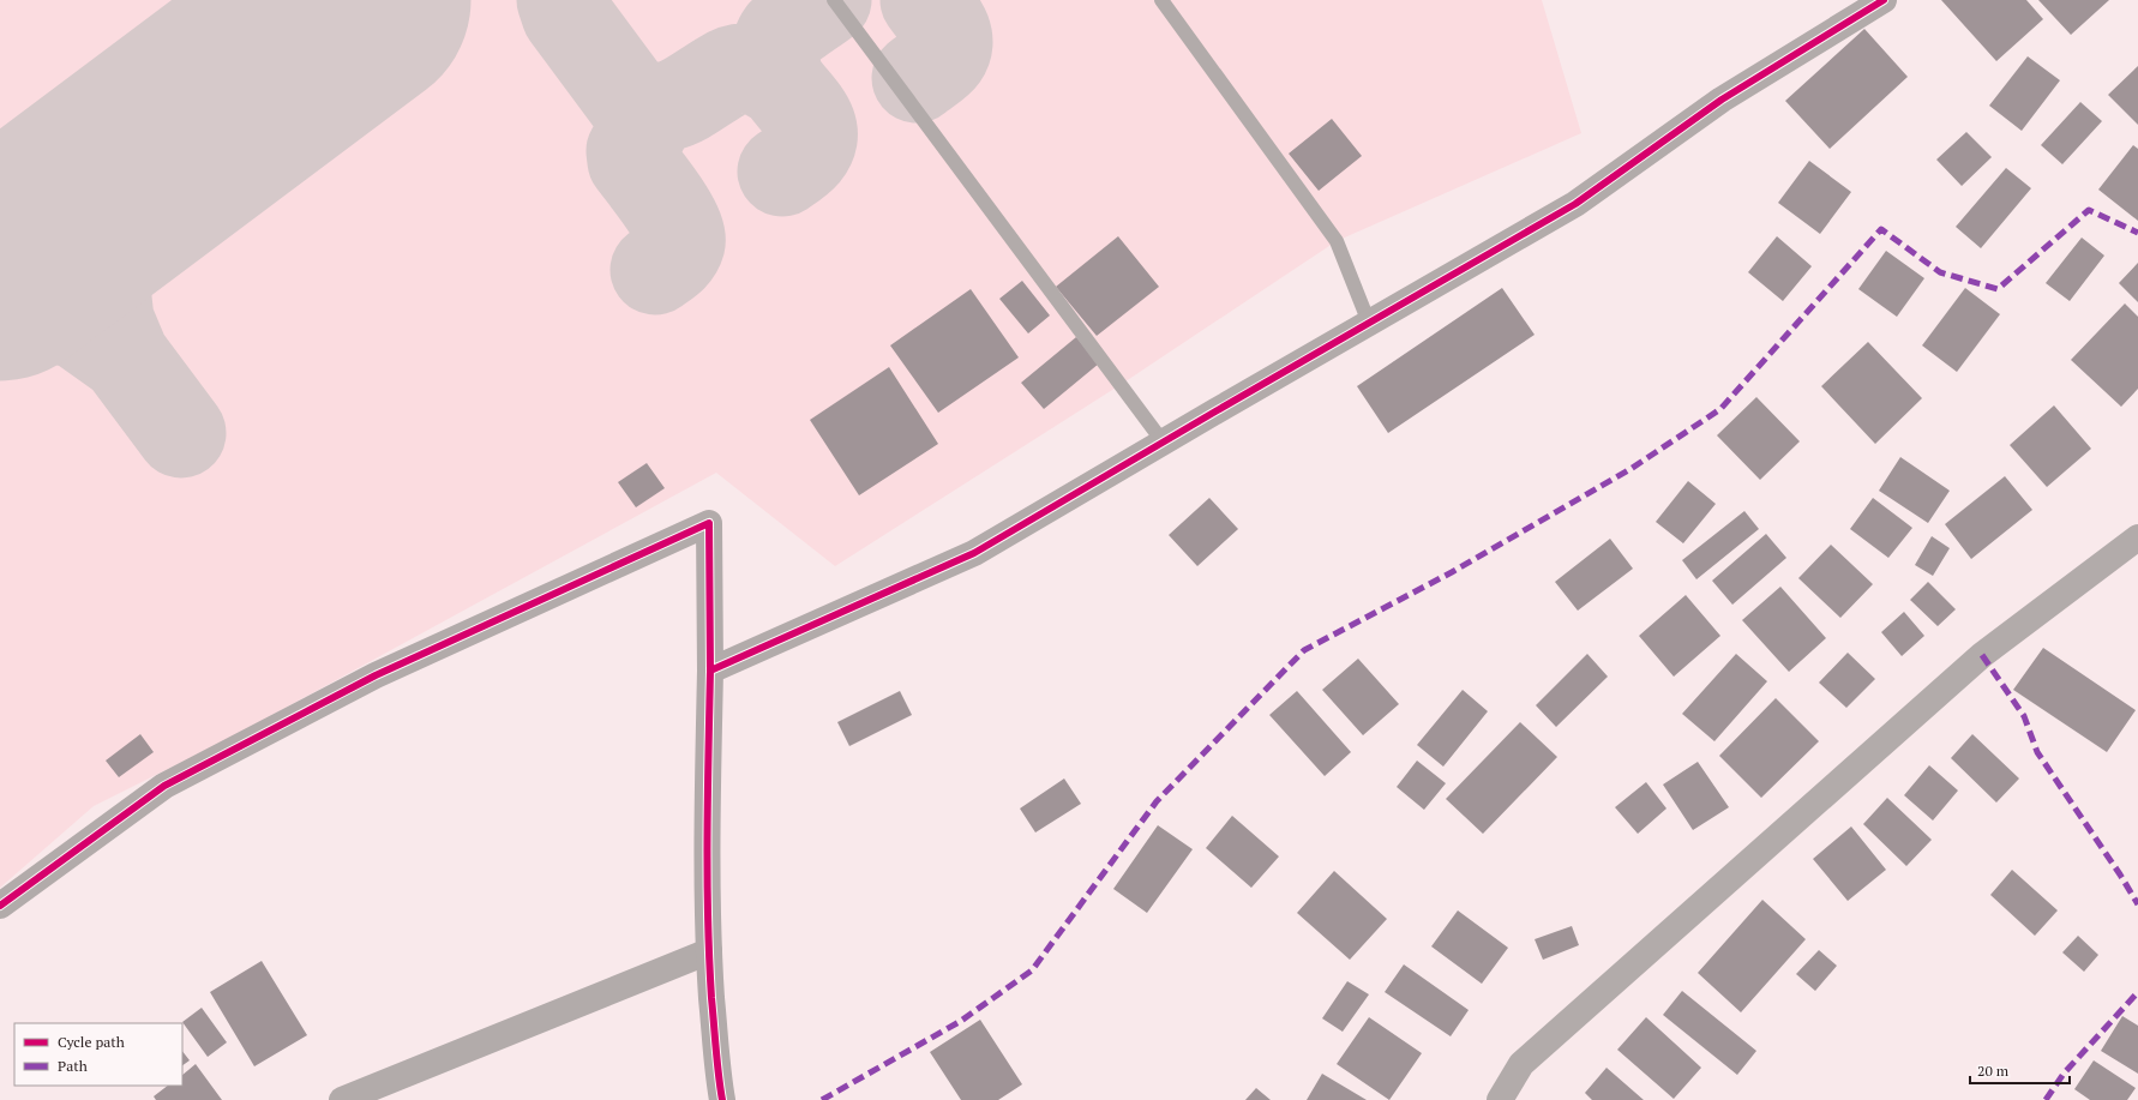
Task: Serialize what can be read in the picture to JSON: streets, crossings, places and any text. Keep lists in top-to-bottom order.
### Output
{
  "legend": ["Cycle path", "Path"],
  "scale_bar": "20 m"
}
